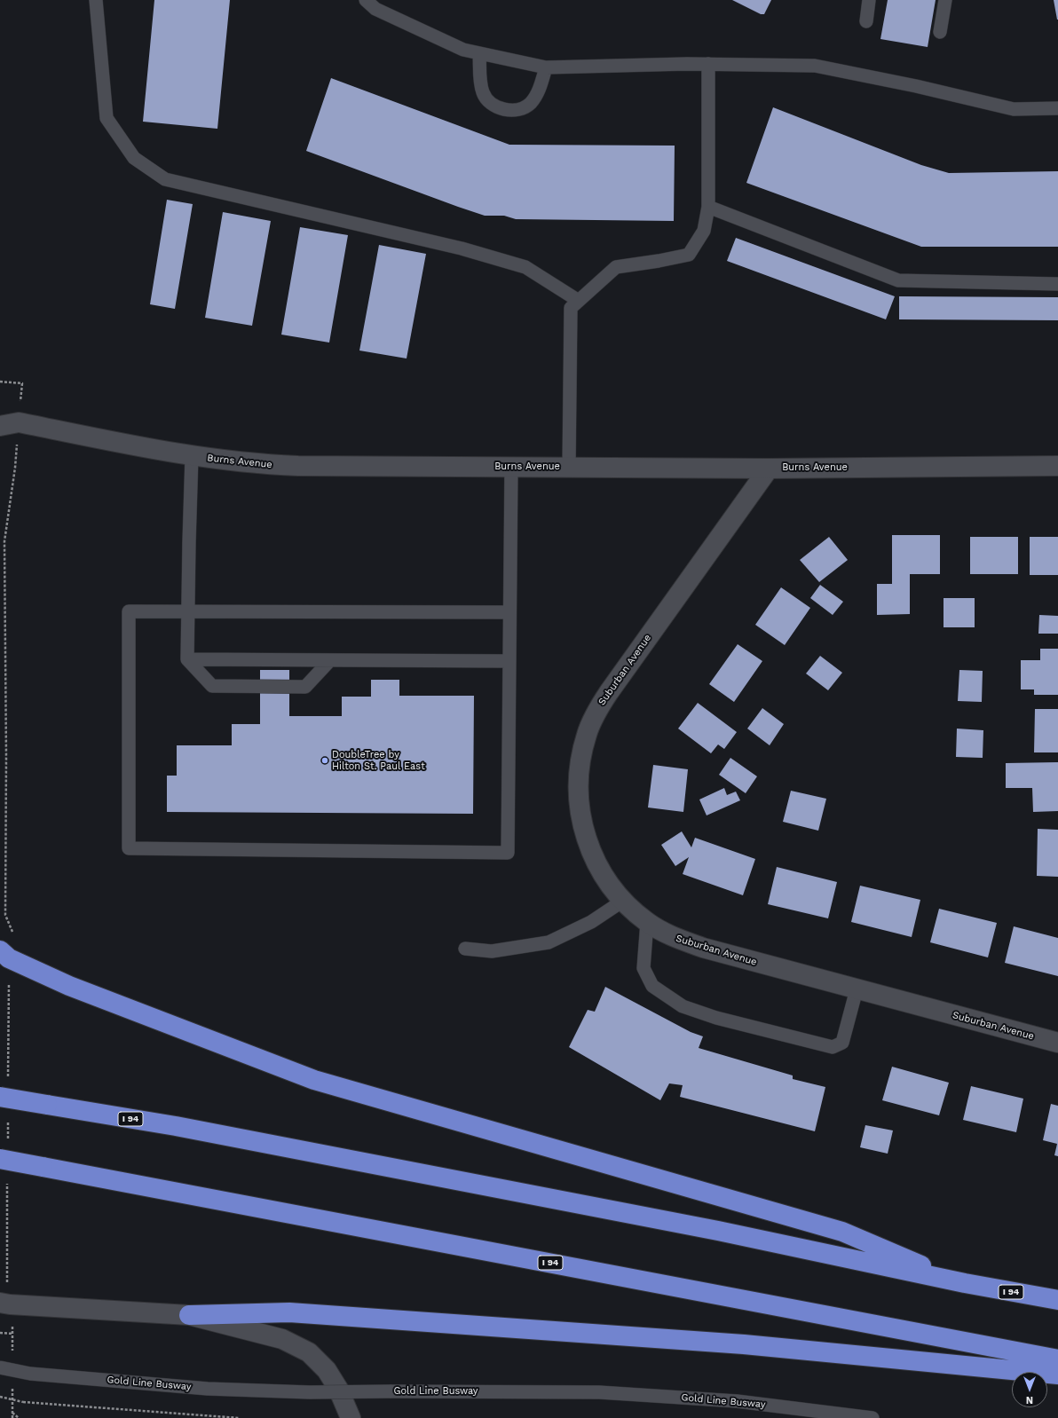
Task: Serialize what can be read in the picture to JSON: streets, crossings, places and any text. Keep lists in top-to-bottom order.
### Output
{
  "streets": {
    "highway": ["I 94"],
    "street": ["Burns Avenue", "Suburban Avenue"],
    "lane": ["Gold Line Busway"]
  },
  "crossings": [
    ["Burns Avenue", "Suburban Avenue"]
  ],
  "places": ["DoubleTree by Hilton St. Paul East"],
  "north": "bottom"
}
